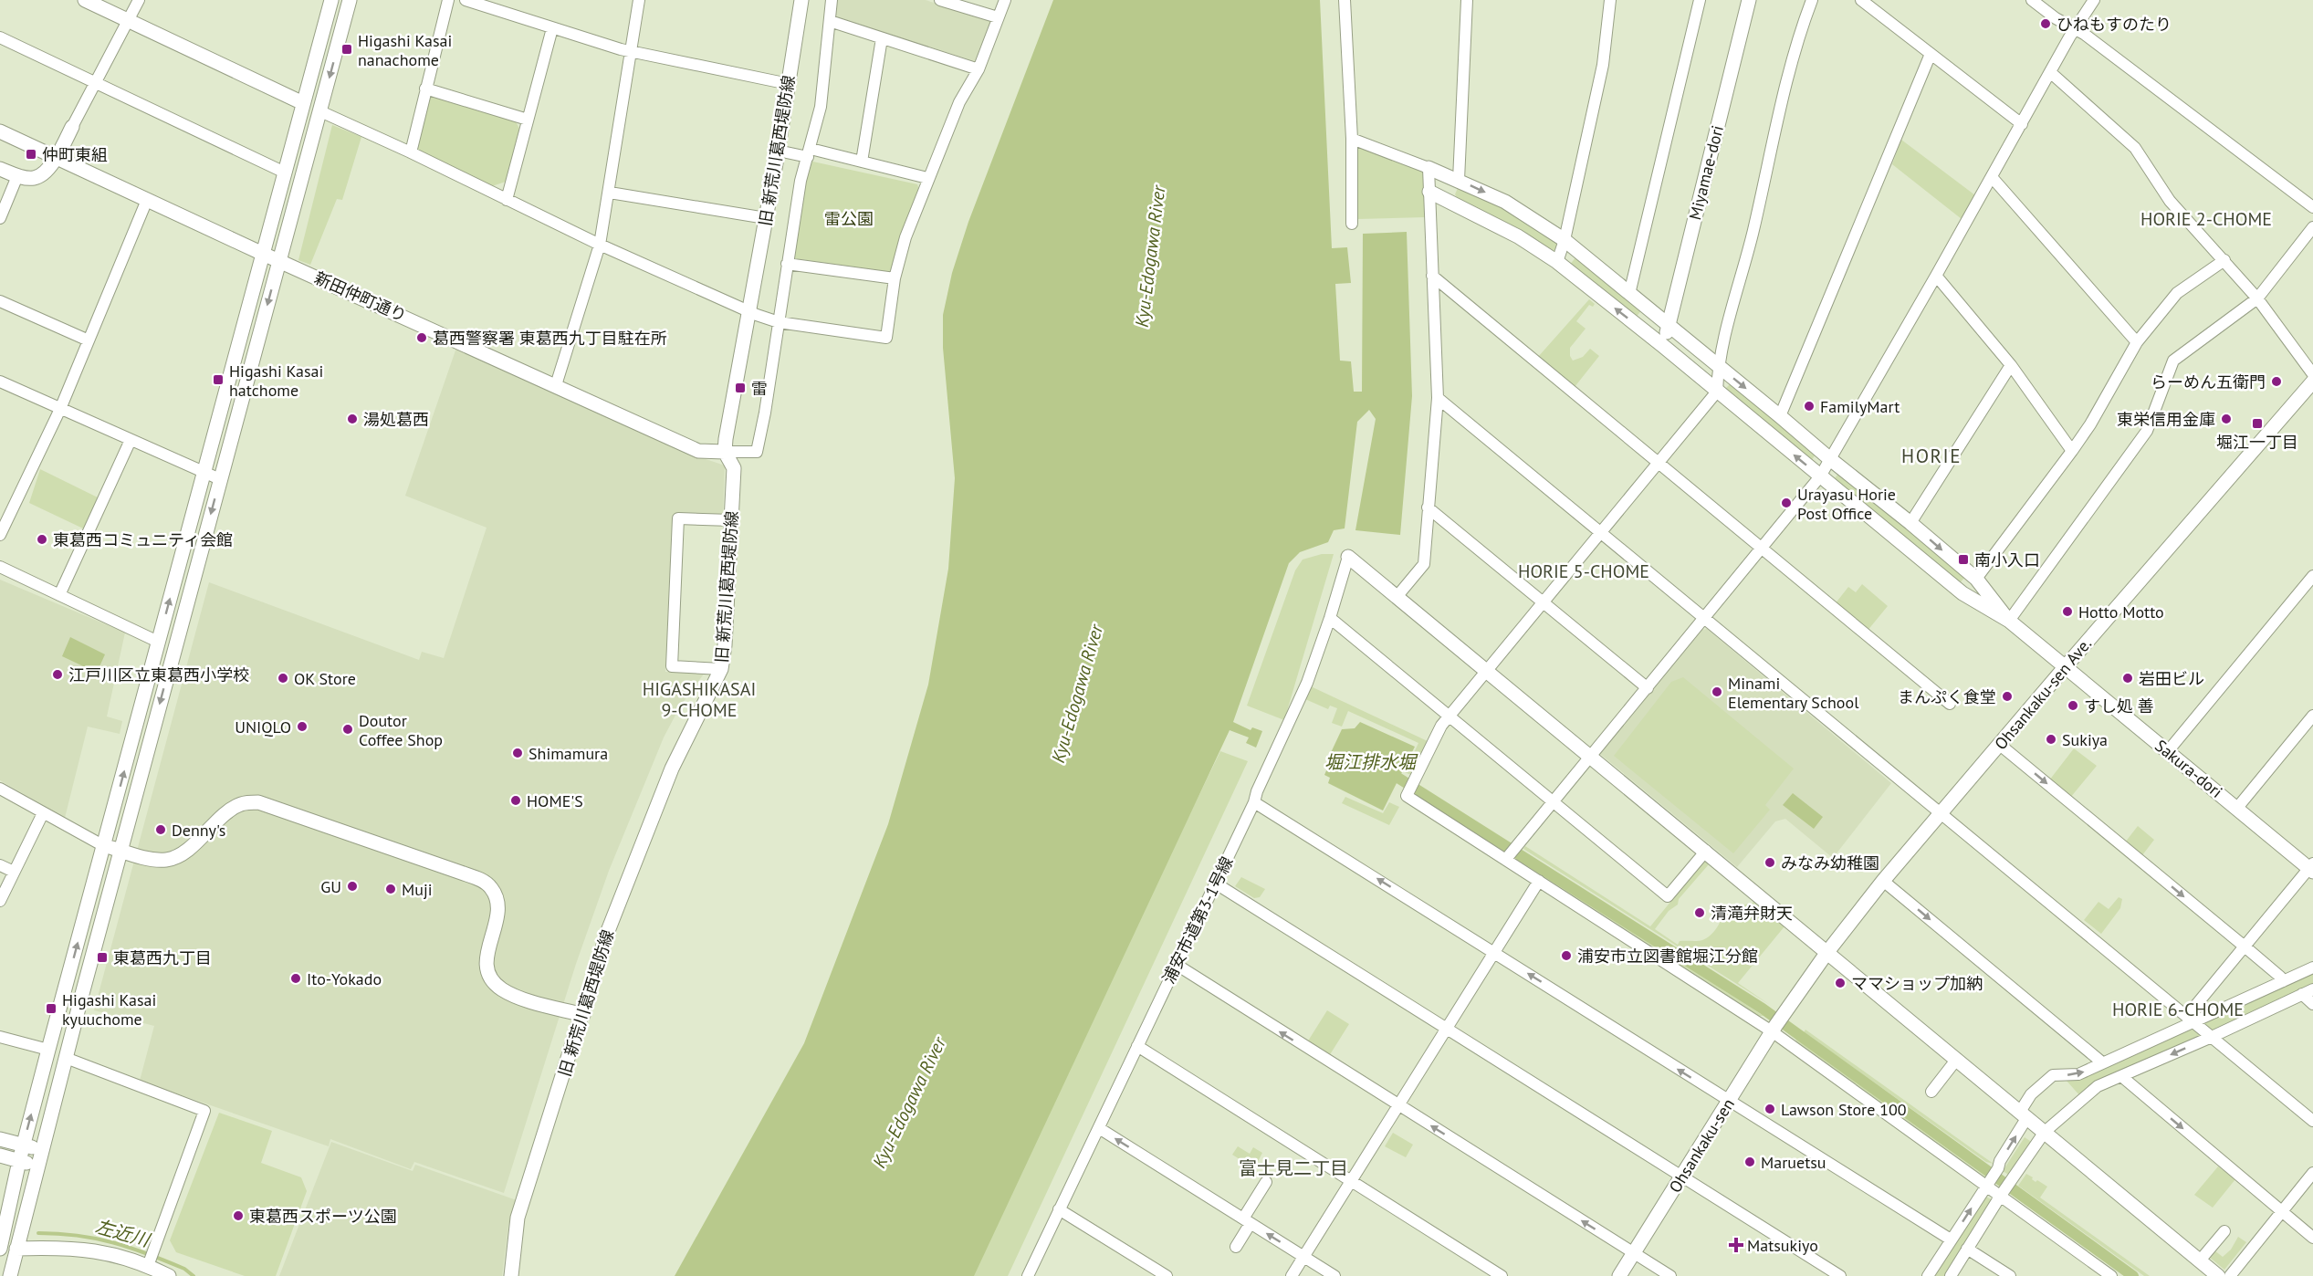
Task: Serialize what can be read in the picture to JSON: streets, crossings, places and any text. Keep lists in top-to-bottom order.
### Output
{
  "streets": {
    "street": [
      "旧 新荒川葛西堤防線",
      "Miyamae-dori",
      "新田仲町通り",
      "Ohsankaku-sen Ave.",
      "Sakura-dori",
      "浦安市道第3-1号線",
      "Ohsankaku-sen"
    ]
  },
  "crossings": [
    ["旧 新荒川葛西堤防線", "新田仲町通り"],
    ["Ohsankaku-sen Ave.", "Sakura-dori"],
    ["Ohsankaku-sen Ave.", "Ohsankaku-sen"]
  ],
  "districts": [
    "HORIE 2-CHOME",
    "HORIE",
    "HORIE 5-CHOME",
    "HIGASHIKASAI 9-CHOME",
    "HORIE 6-CHOME",
    "富士見二丁目"
  ],
  "water": ["Kyu-Edogawa River", "堀江排水堀", "左近川"],
  "parks": ["雷公園"],
  "places": {
    "other": [
      "ひねもすのたり",
      "葛西警察署 東葛西九丁目駐在所",
      "らーめん五衛門",
      "FamilyMart",
      "湯処葛西",
      "東栄信用金庫",
      "Urayasu Horie Post Office",
      "東葛西コミュニティ会館",
      "Hotto Motto",
      "江戸川区立東葛西小学校",
      "OK Store",
      "岩田ビル",
      "Minami Elementary School",
      "まんぷく食堂",
      "すし処 善",
      "UNIQLO",
      "Doutor Coffee Shop",
      "Sukiya",
      "Shimamura",
      "HOME'S",
      "Denny's",
      "みなみ幼稚園",
      "GU",
      "Muji",
      "清滝弁財天",
      "浦安市立図書館堀江分館",
      "Ito-Yokado",
      "ママショップ加納",
      "Lawson Store 100",
      "Maruetsu",
      "東葛西スポーツ公園"
    ],
    "transit": [
      "Higashi Kasai nanachome",
      "仲町東組",
      "Higashi Kasai hatchome",
      "雷",
      "堀江一丁目",
      "南小入口",
      "東葛西九丁目",
      "Higashi Kasai kyuuchome"
    ],
    "health": ["Matsukiyo"]
  }
}
